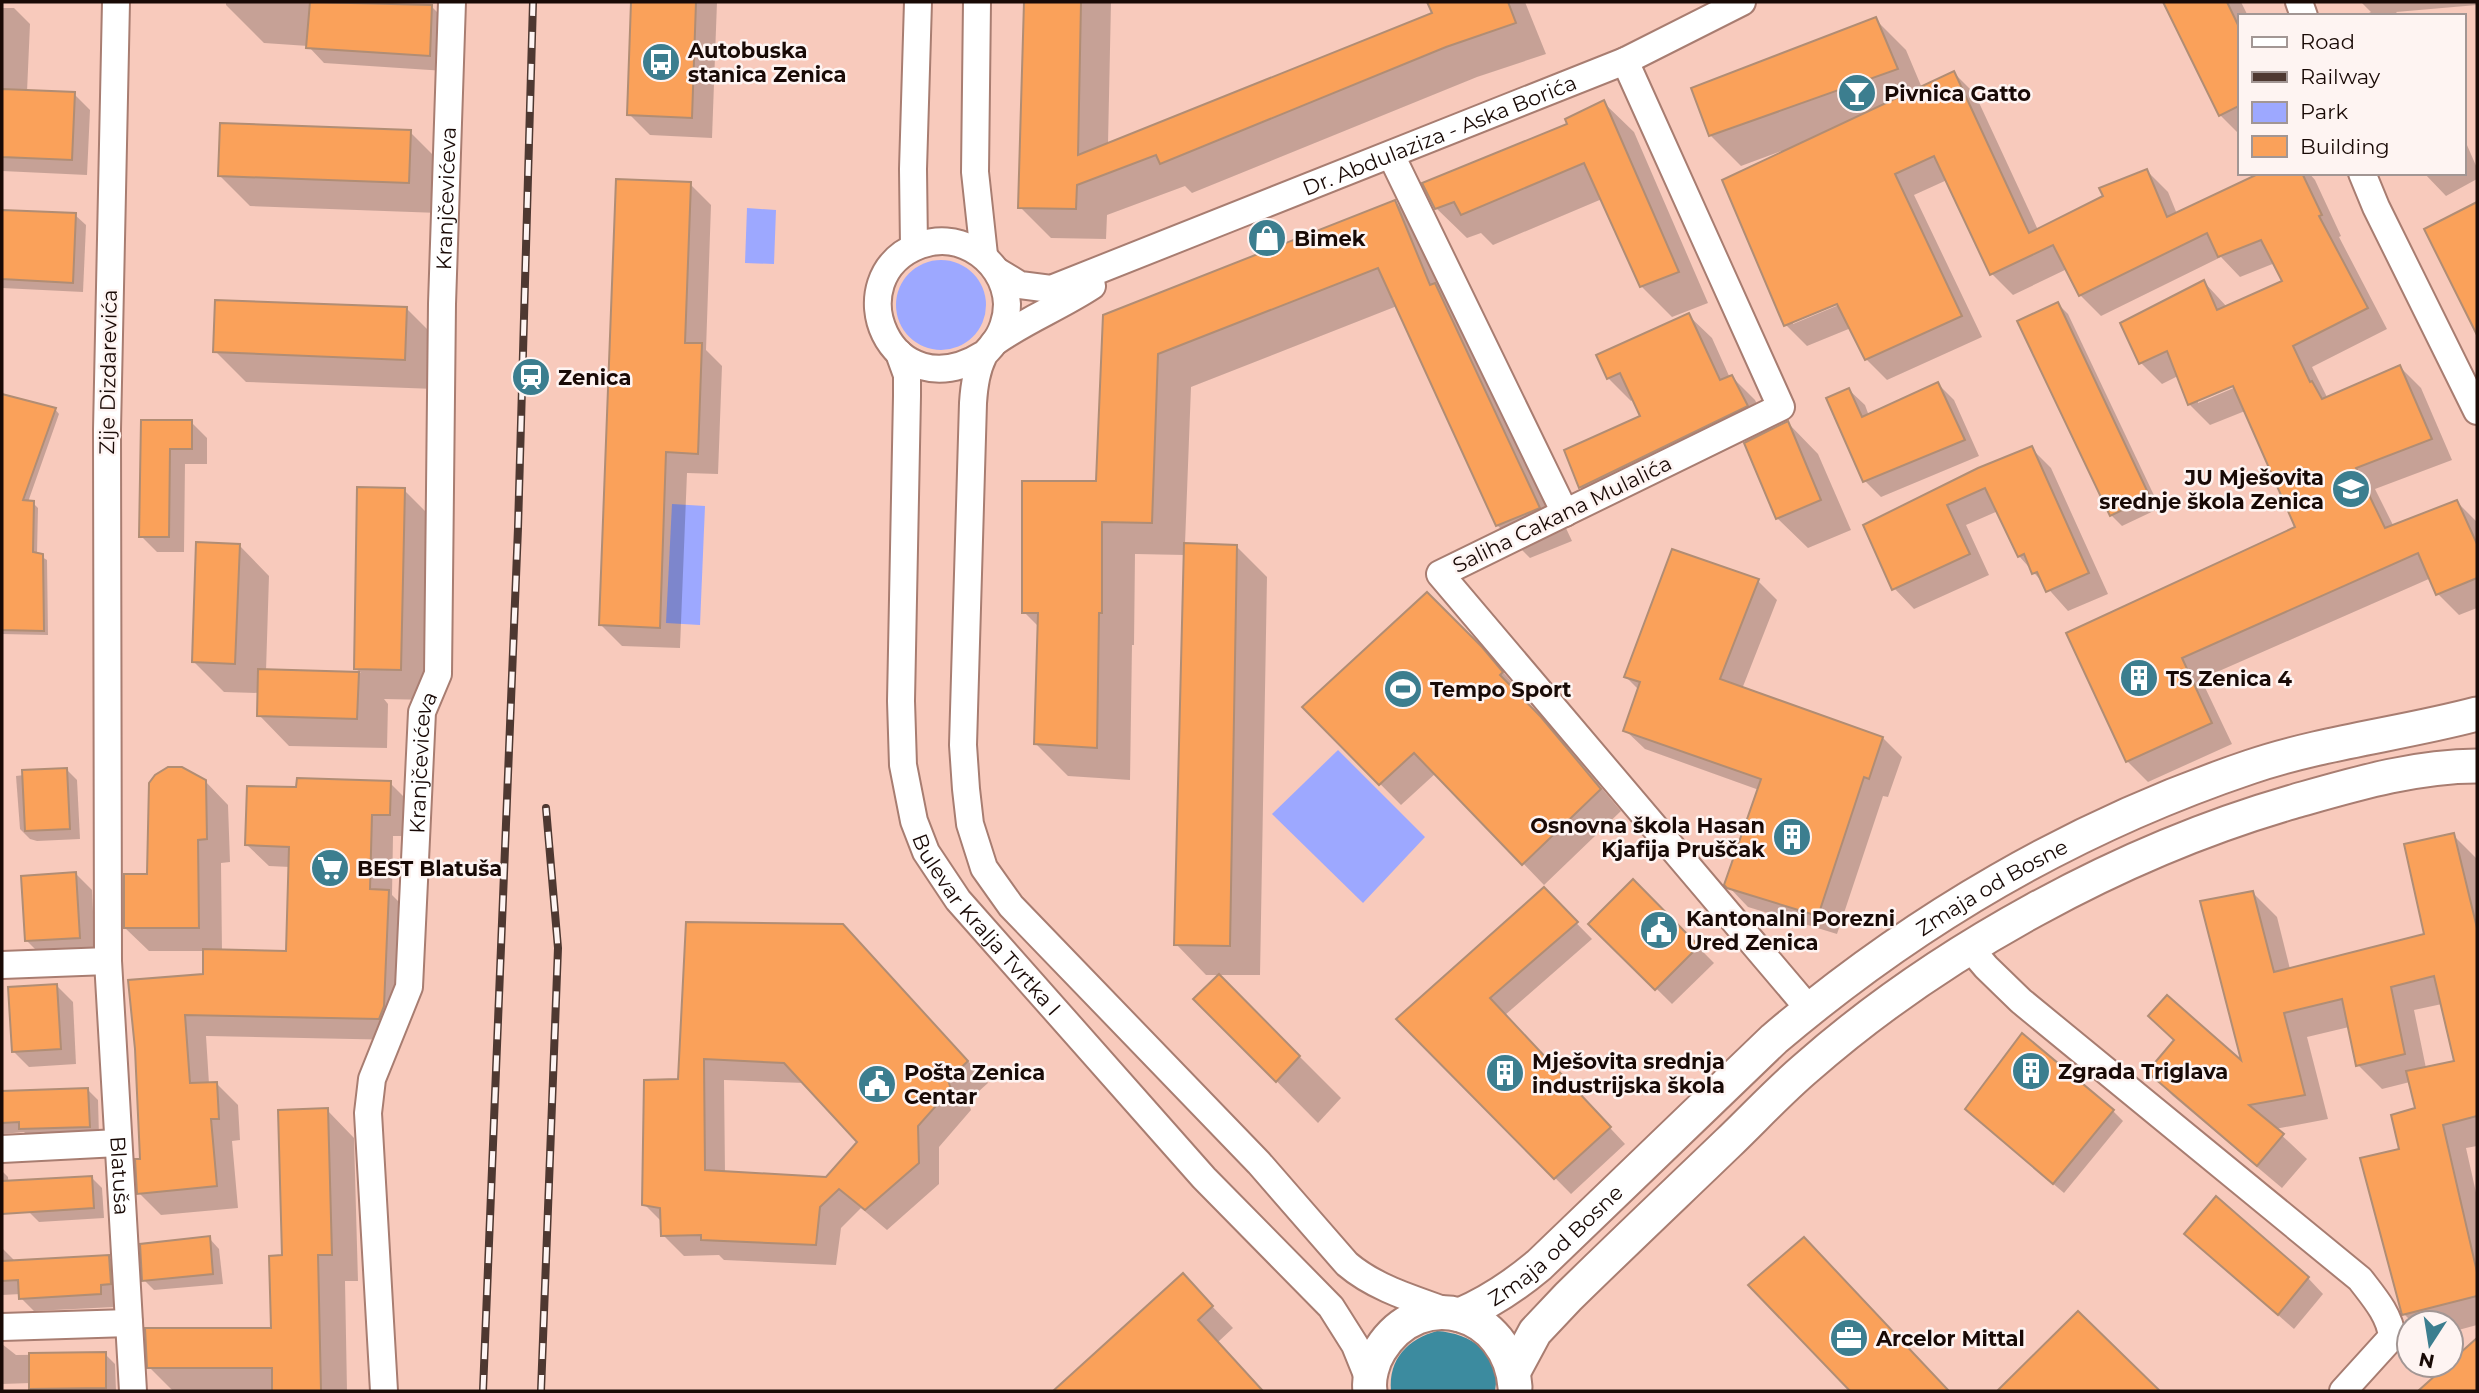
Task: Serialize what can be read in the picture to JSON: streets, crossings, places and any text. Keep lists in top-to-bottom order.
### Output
{
  "streets": {
    "main road": ["Zmaja od Bosne"],
    "street": [
      "Dr. Abdulaziza - Aska Borića",
      "Kranjčevićeva",
      "Zije Dizdarevića",
      "Saliha Cakana Mulalića",
      "Bulevar Kralja Tvrtka I",
      "Blatuša"
    ]
  },
  "crossings": [
    ["Dr. Abdulaziza - Aska Borića", "Saliha Cakana Mulalića"],
    ["Dr. Abdulaziza - Aska Borića", "Bulevar Kralja Tvrtka I"],
    ["Zije Dizdarevića", "Blatuša"],
    ["Saliha Cakana Mulalića", "Zmaja od Bosne"],
    ["Zmaja od Bosne", "Bulevar Kralja Tvrtka I"]
  ],
  "places": {
    "bus stop": ["Autobuska stanica Zenica"],
    "bar": ["Pivnica Gatto"],
    "shop": ["Bimek"],
    "station": ["Zenica"],
    "school or university": ["JU Mješovita srednje škola Zenica"],
    "building": [
      "TS Zenica 4",
      "Osnovna škola Hasan Kjafija Pruščak",
      "Zgrada Triglava",
      "Mješovita srednja industrijska škola"
    ],
    "sports": ["Tempo Sport"],
    "supermarket": ["BEST Blatuša"],
    "public building": ["Kantonalni Porezni Ured Zenica", "Pošta Zenica Centar"],
    "office": ["Arcelor Mittal"]
  },
  "legend": [
    "Road",
    "Railway",
    "Park",
    "Building"
  ],
  "north": "bottom"
}
